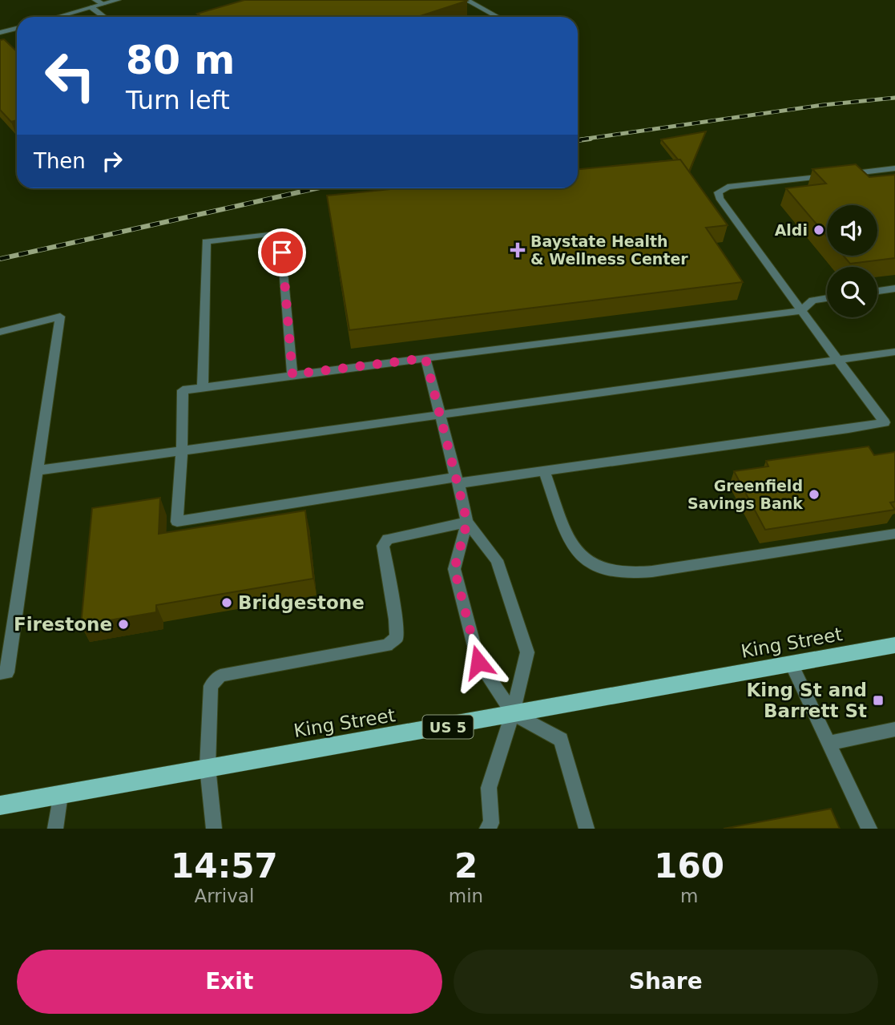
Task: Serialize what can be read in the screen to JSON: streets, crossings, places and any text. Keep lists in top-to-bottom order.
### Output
{
  "streets": {
    "main road": ["King Street", "US 5"]
  },
  "places": {
    "other": [
      "Aldi",
      "Greenfield Savings Bank",
      "Bridgestone",
      "Firestone"
    ],
    "health": ["Baystate Health & Wellness Center"],
    "transit": ["King St and Barrett St"]
  },
  "page": {
    "turn": ["80 m", "Turn left"],
    "then": "Then",
    "eta": [
      "14:57",
      "Arrival",
      "2",
      "min",
      "160",
      "m"
    ],
    "buttons": ["Exit", "Share"]
  }
}
